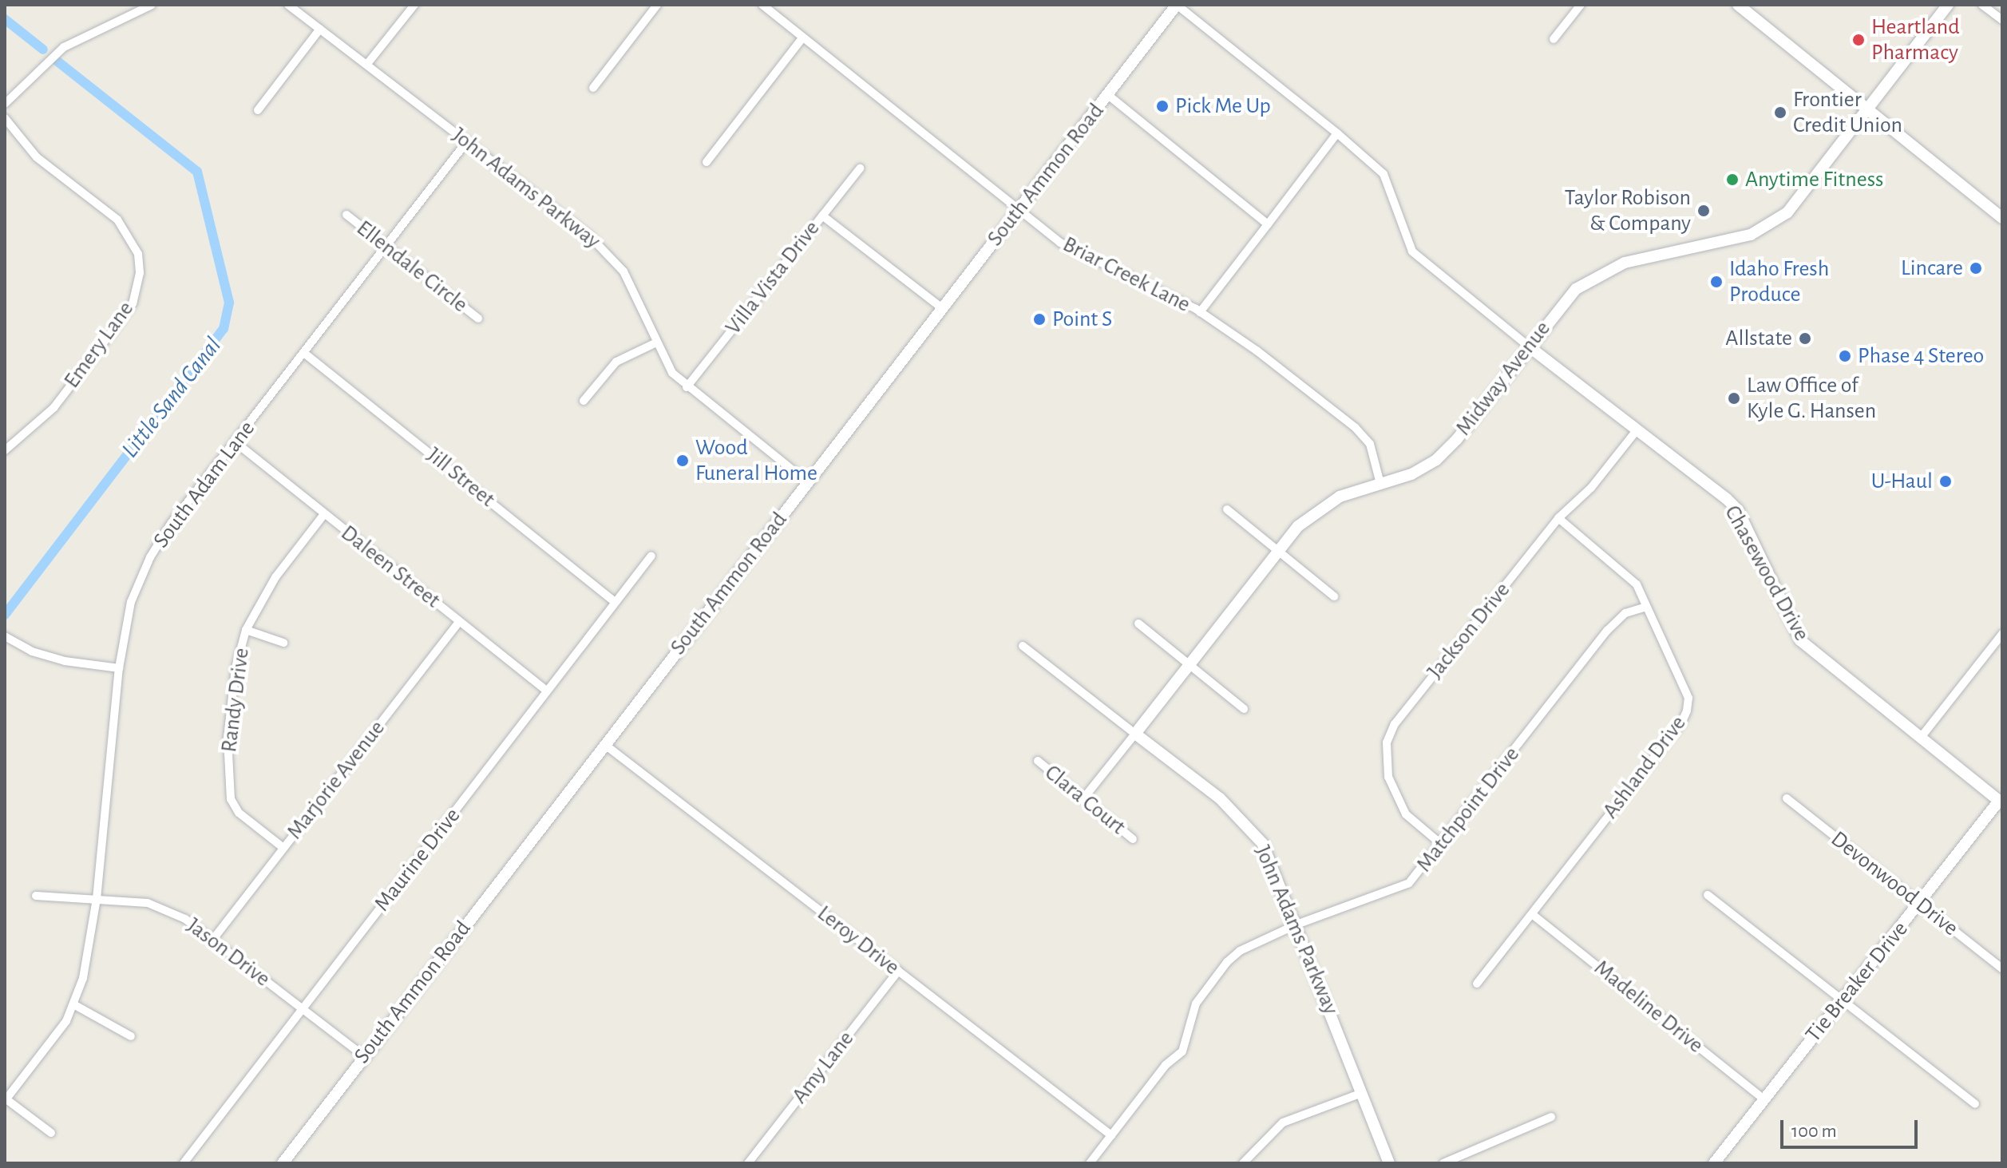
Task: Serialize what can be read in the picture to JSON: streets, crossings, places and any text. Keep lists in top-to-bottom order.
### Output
{
  "streets": {
    "street": [
      "South Ammon Road",
      "John Adams Parkway",
      "Ellendale Circle",
      "Briar Creek Lane",
      "Villa Vista Drive",
      "Emery Lane",
      "Midway Avenue",
      "Jill Street",
      "South Adam Lane",
      "Daleen Street",
      "Chasewood Drive",
      "Jackson Drive",
      "Randy Drive",
      "Ashland Drive",
      "Marjorie Avenue",
      "Clara Court",
      "Matchpoint Drive",
      "Maurine Drive",
      "Devonwood Drive",
      "Leroy Drive",
      "Jason Drive",
      "Tie Breaker Drive",
      "Madeline Drive",
      "Amy Lane"
    ]
  },
  "crossings": [
    ["South Ammon Road", "John Adams Parkway"],
    ["South Ammon Road", "Briar Creek Lane"],
    ["South Ammon Road", "Leroy Drive"],
    ["South Ammon Road", "Jason Drive"],
    ["John Adams Parkway", "Villa Vista Drive"],
    ["John Adams Parkway", "Midway Avenue"],
    ["John Adams Parkway", "South Adam Lane"],
    ["John Adams Parkway", "Matchpoint Drive"],
    ["Ellendale Circle", "South Adam Lane"],
    ["Briar Creek Lane", "Midway Avenue"],
    ["Midway Avenue", "Chasewood Drive"],
    ["Midway Avenue", "Clara Court"],
    ["Jill Street", "South Adam Lane"],
    ["Jill Street", "Maurine Drive"],
    ["South Adam Lane", "Daleen Street"],
    ["South Adam Lane", "Jason Drive"],
    ["Daleen Street", "Randy Drive"],
    ["Daleen Street", "Marjorie Avenue"],
    ["Daleen Street", "Maurine Drive"],
    ["Chasewood Drive", "Jackson Drive"],
    ["Chasewood Drive", "Tie Breaker Drive"],
    ["Jackson Drive", "Ashland Drive"],
    ["Jackson Drive", "Matchpoint Drive"],
    ["Randy Drive", "Marjorie Avenue"],
    ["Ashland Drive", "Matchpoint Drive"],
    ["Ashland Drive", "Madeline Drive"],
    ["Marjorie Avenue", "Jason Drive"],
    ["Matchpoint Drive", "Leroy Drive"],
    ["Maurine Drive", "Jason Drive"],
    ["Devonwood Drive", "Tie Breaker Drive"],
    ["Leroy Drive", "Amy Lane"],
    ["Tie Breaker Drive", "Madeline Drive"]
  ],
  "water": ["Little Sand Canal"],
  "places": [
    "Heartland Pharmacy",
    "Pick Me Up",
    "Frontier Credit Union",
    "Anytime Fitness",
    "Taylor Robison & Company",
    "Lincare",
    "Idaho Fresh Produce",
    "Point S",
    "Allstate",
    "Phase 4 Stereo",
    "Law Office of Kyle G. Hansen",
    "Wood Funeral Home",
    "U-Haul"
  ],
  "scale_bar": "100 m"
}
